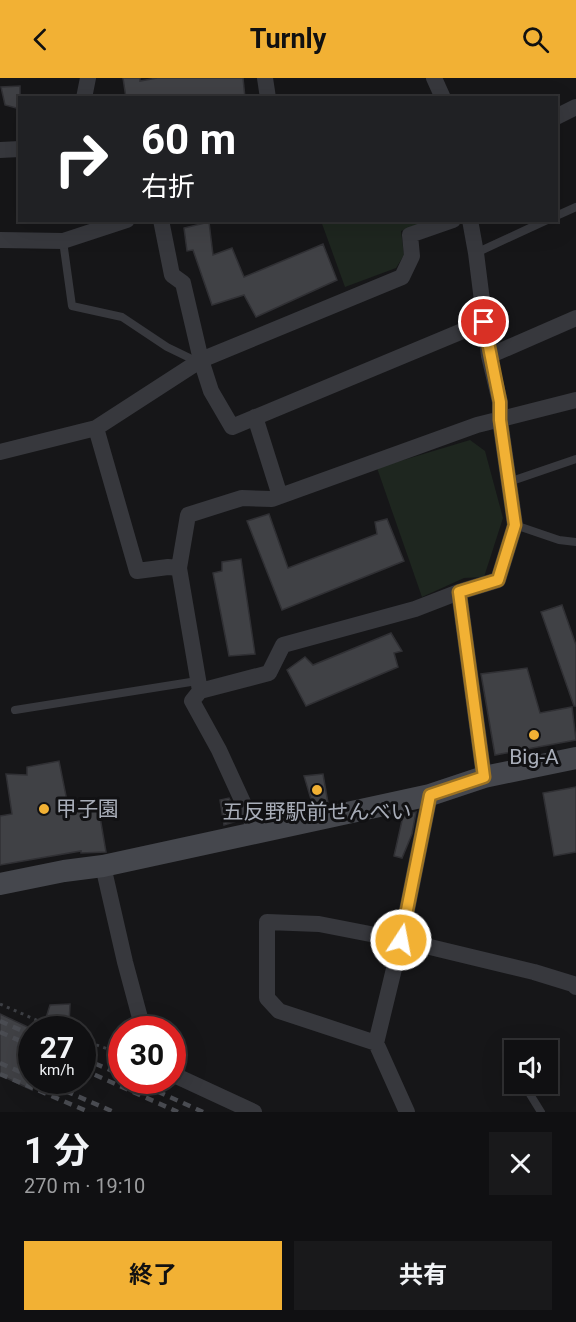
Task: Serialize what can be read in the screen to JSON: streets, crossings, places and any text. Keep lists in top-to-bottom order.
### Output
{
  "places": ["Big-A", "五反野駅前せんべい", "甲子園"],
  "page": {
    "header": "Turnly",
    "turn": ["60 m", "右折"],
    "speed": "27 km/h",
    "limit": "30",
    "heading": ["1 分", "270 m · 19:10"],
    "buttons": ["終了", "共有"]
  }
}
